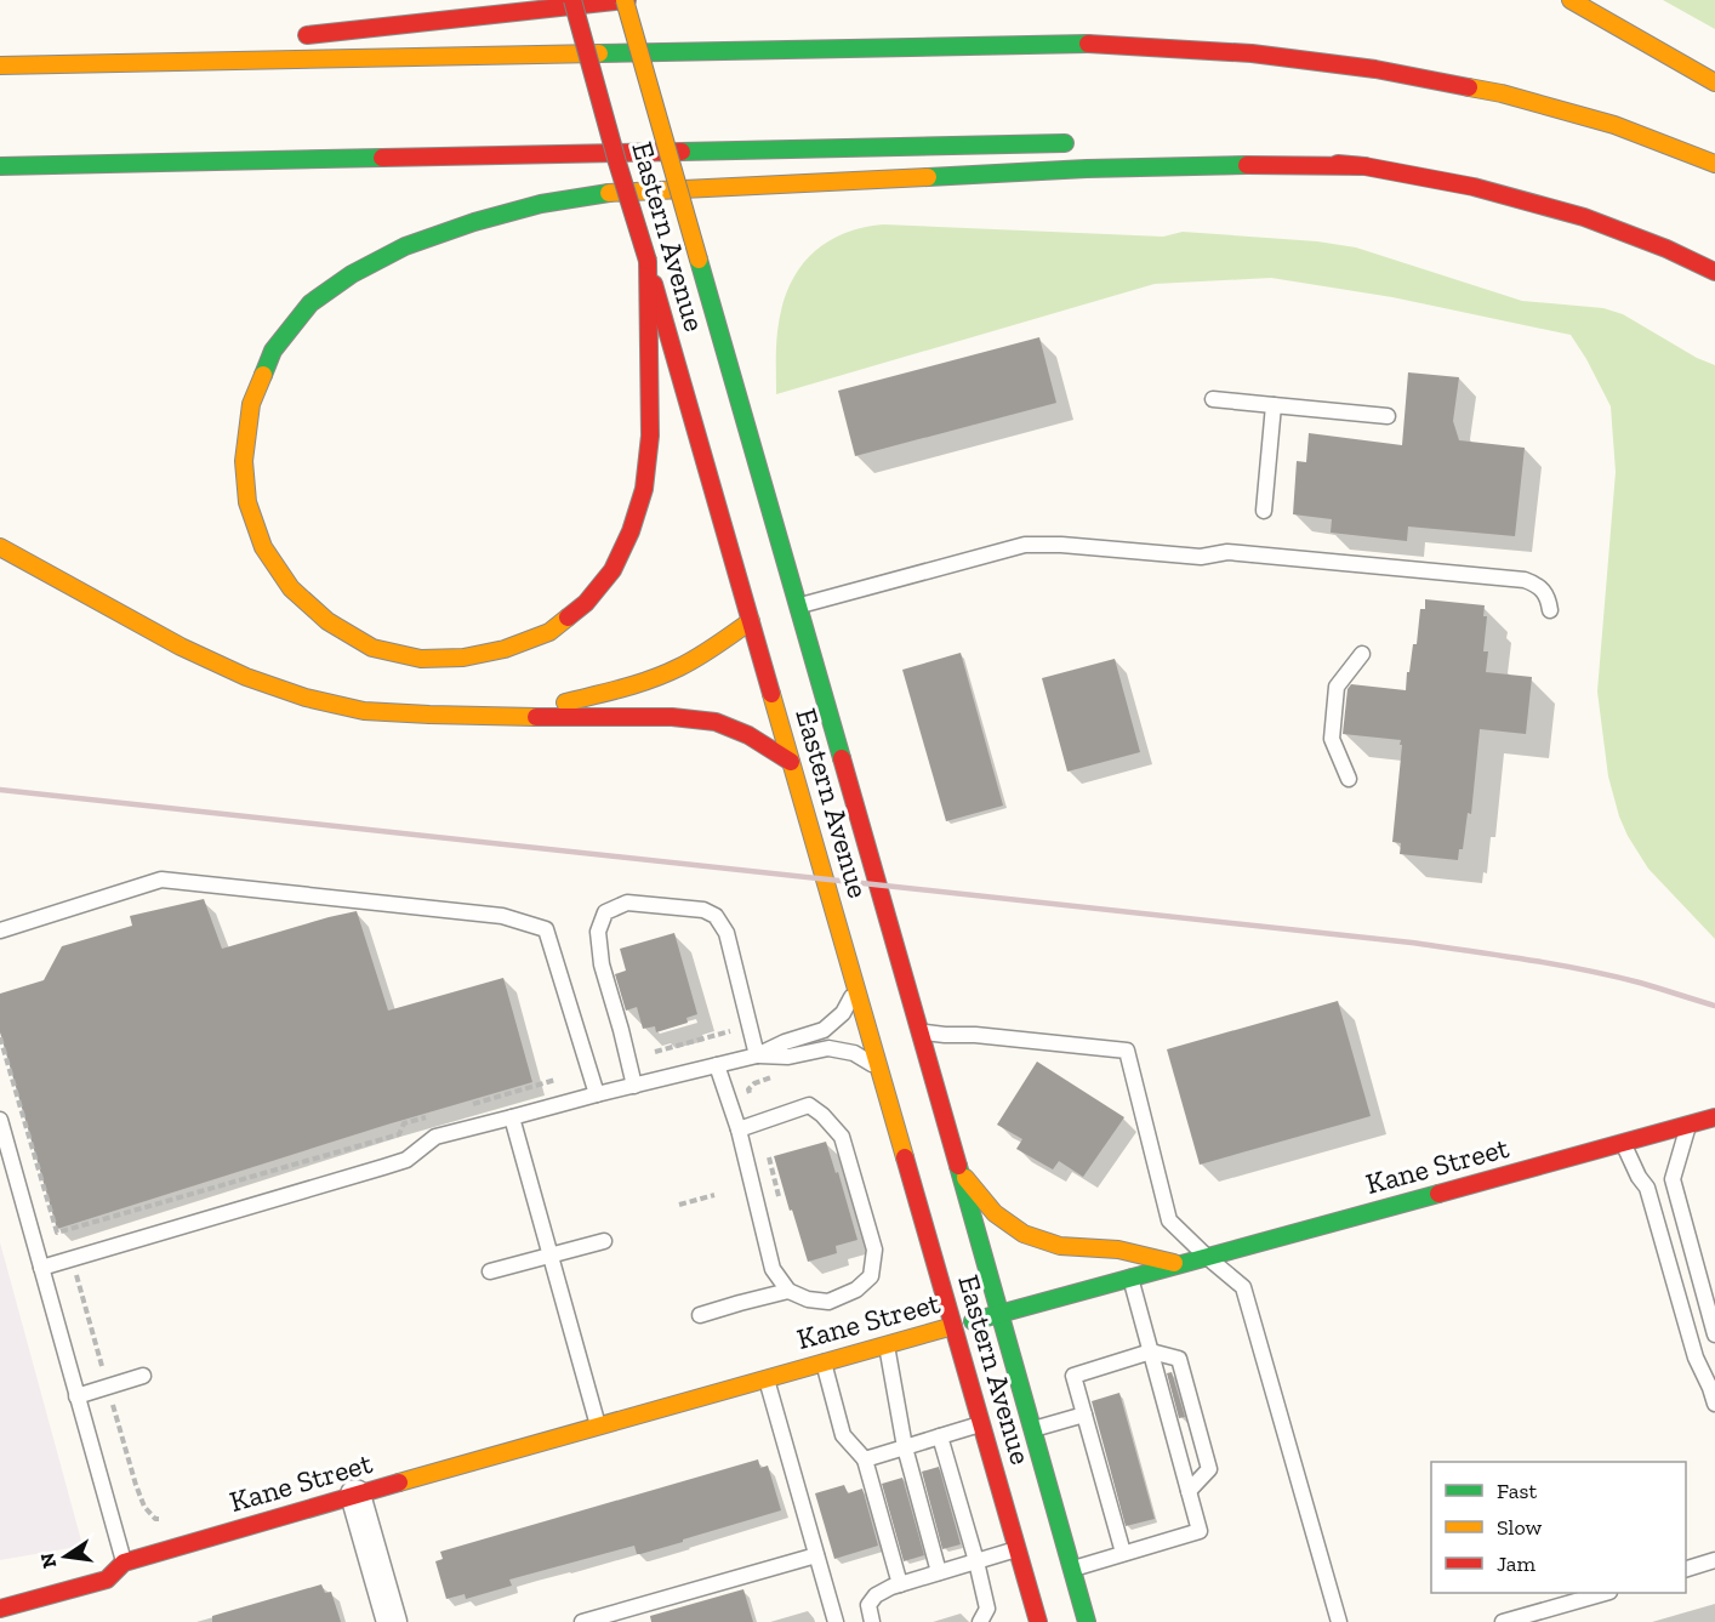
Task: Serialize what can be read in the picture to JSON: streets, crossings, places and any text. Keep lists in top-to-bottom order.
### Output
{
  "streets": {
    "main road": ["Eastern Avenue", "Kane Street"]
  },
  "crossings": [
    ["Eastern Avenue", "Kane Street"]
  ],
  "legend": ["Fast", "Slow", "Jam"],
  "north": "left"
}
